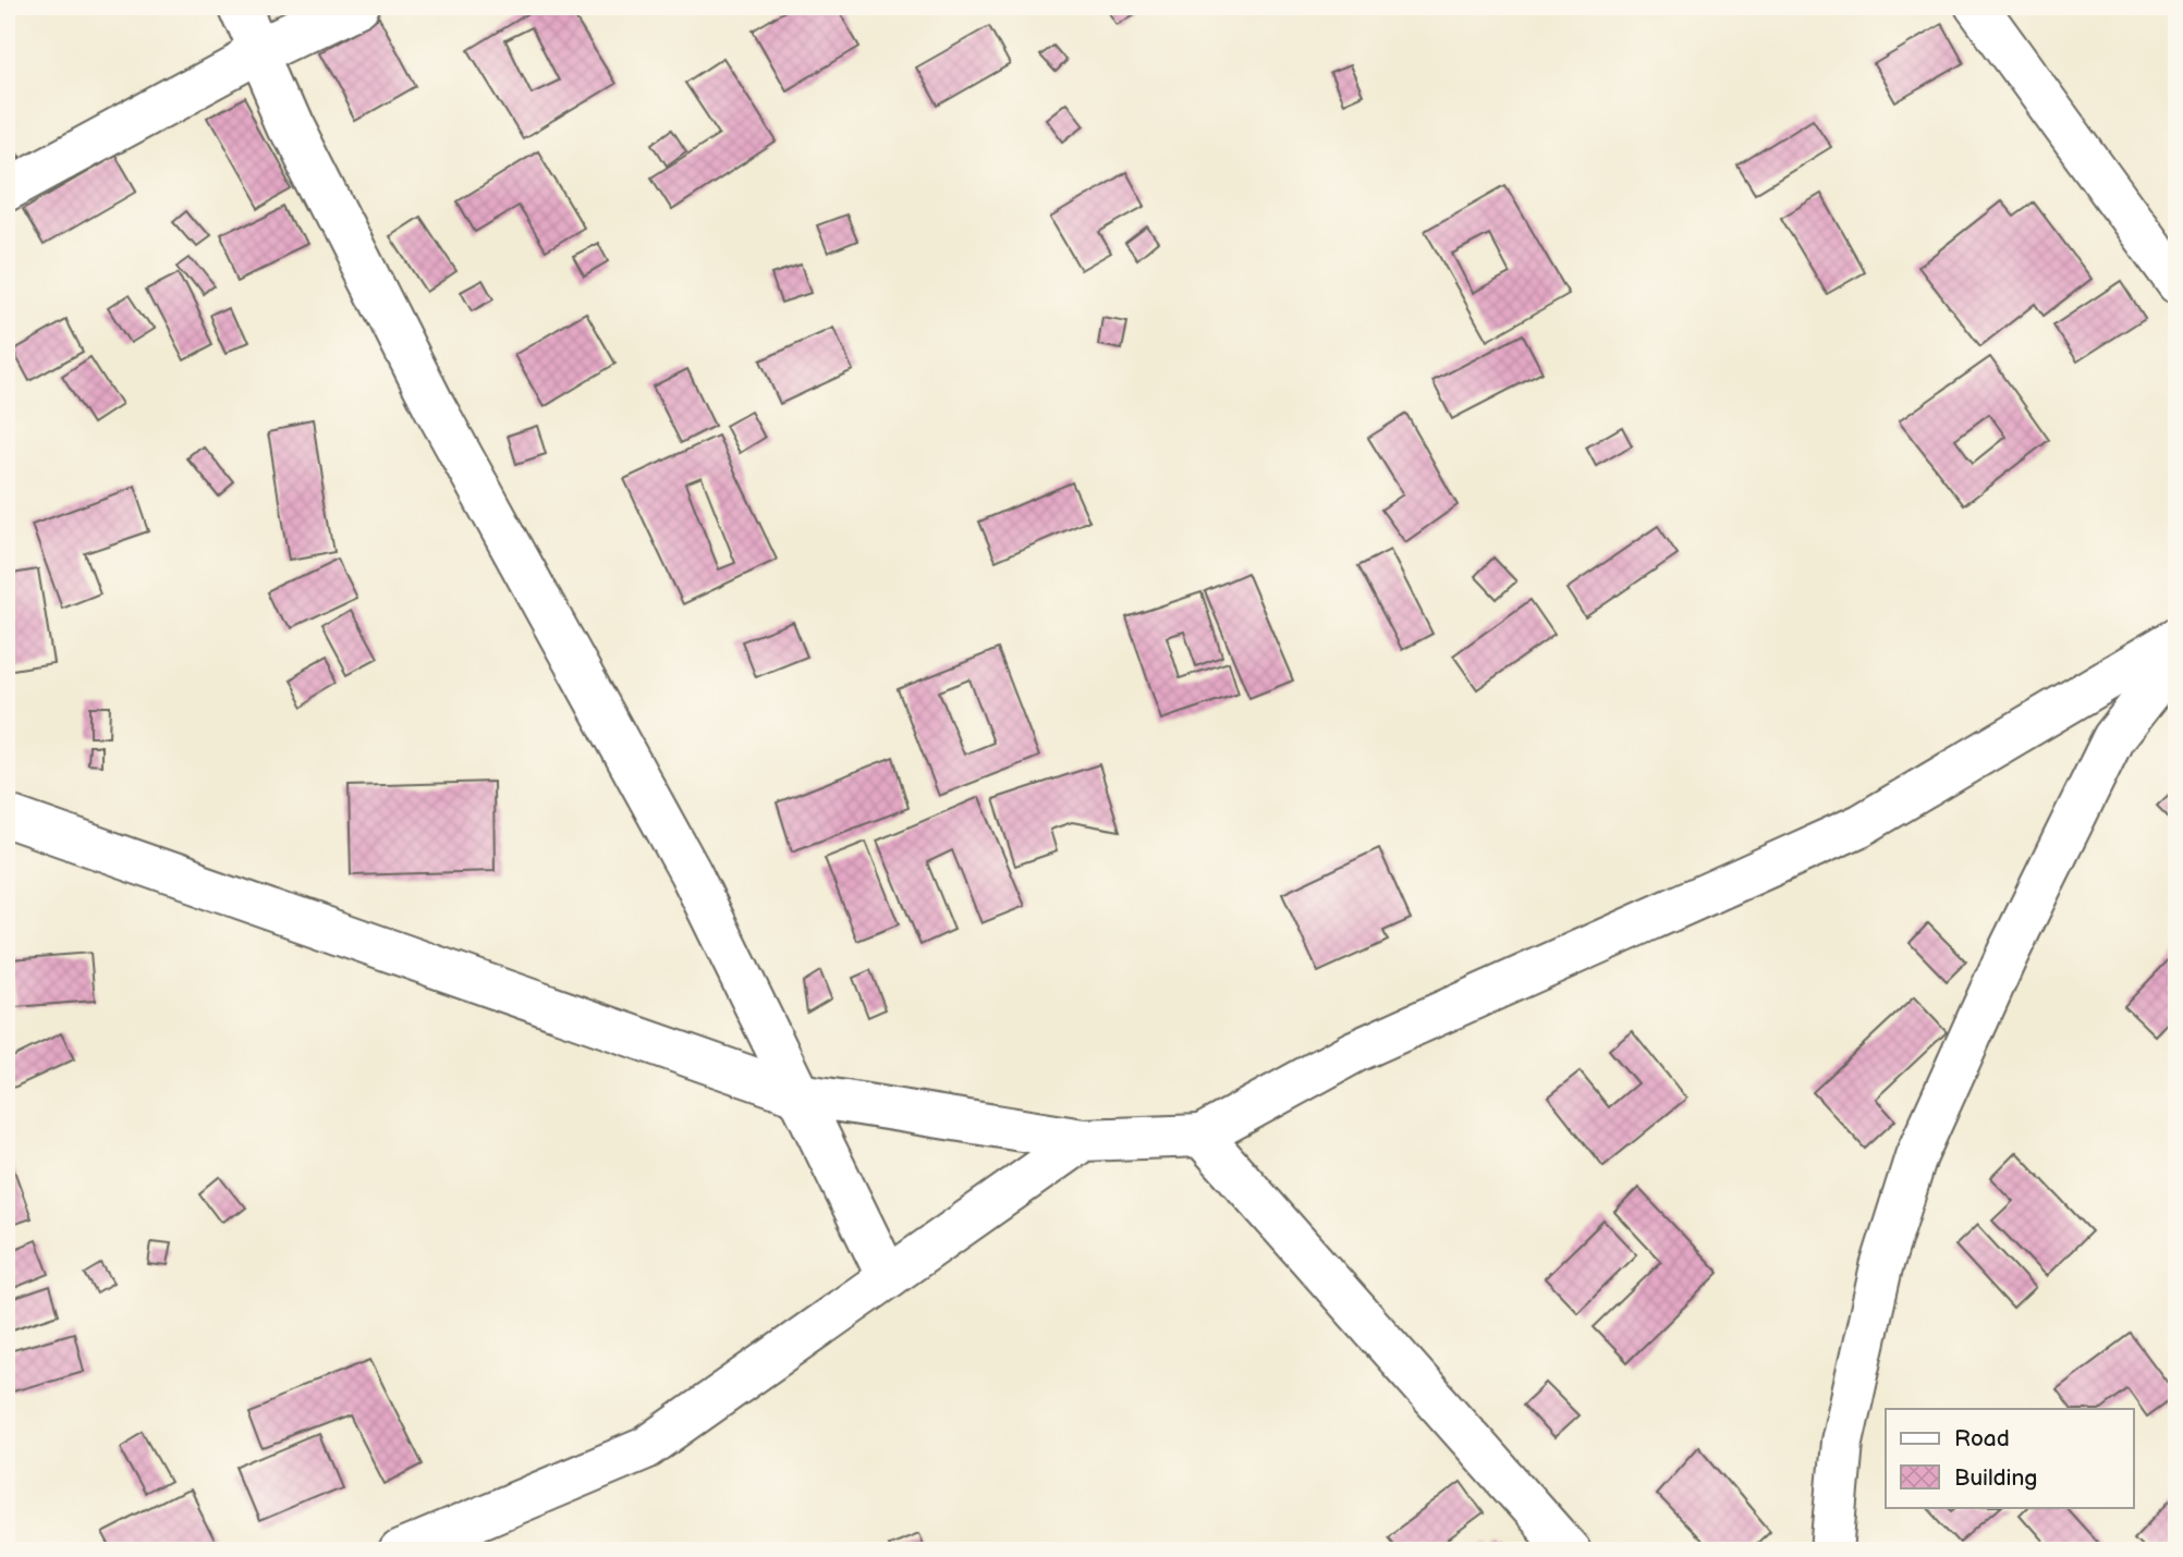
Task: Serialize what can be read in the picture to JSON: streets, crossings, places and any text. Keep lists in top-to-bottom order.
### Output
{
  "legend": ["Road", "Building"]
}
